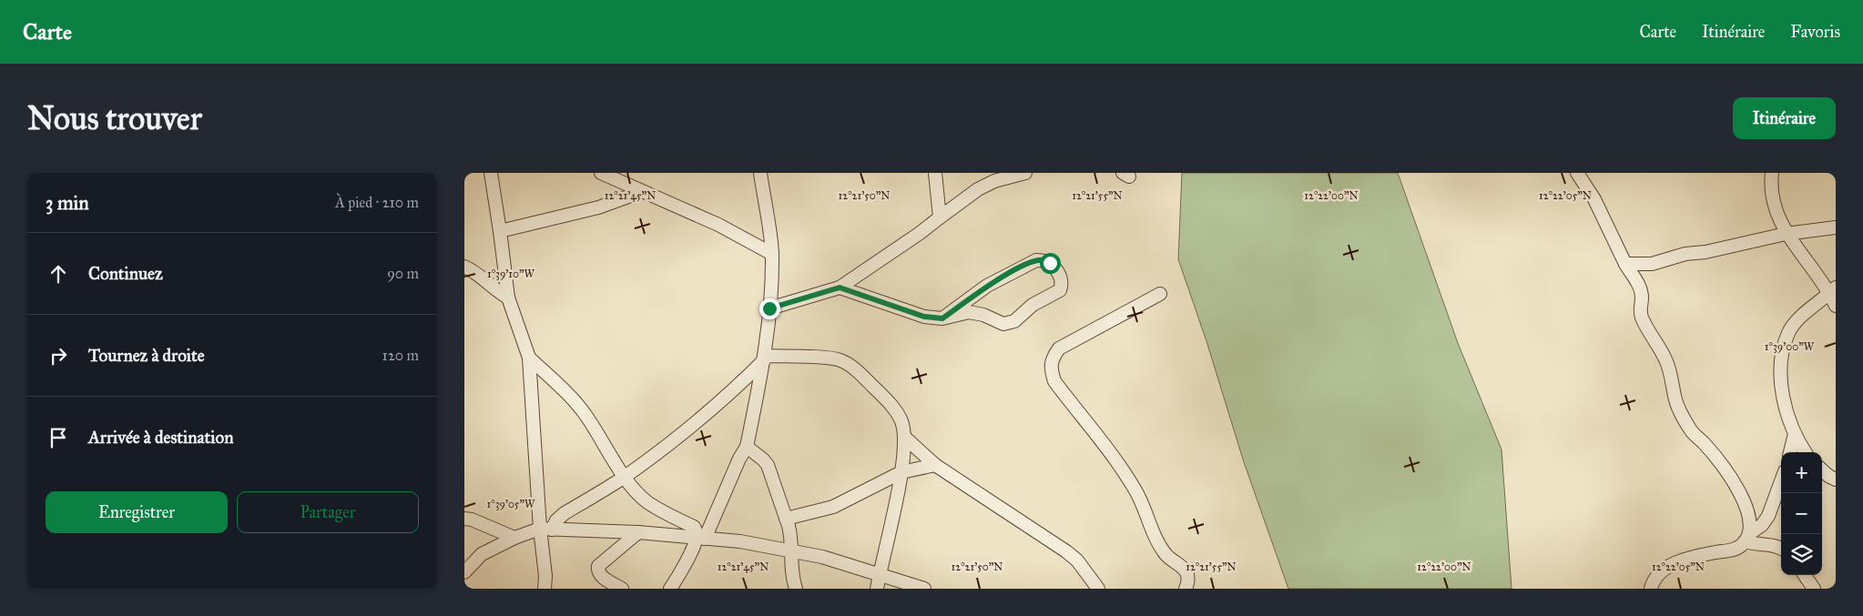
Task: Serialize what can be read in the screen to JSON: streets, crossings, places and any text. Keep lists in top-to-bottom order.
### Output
{
  "page": {
    "header": "Carte",
    "nav": ["Carte", "Itinéraire", "Favoris"],
    "buttons": [
      "Itinéraire",
      ["Enregistrer", "Partager"]
    ],
    "title": "Nous trouver",
    "heading": ["3 min", "À pied · 210 m"],
    "list": [
      ["Continuez", "90 m"],
      ["Tournez à droite", "120 m"],
      "Arrivée à destination"
    ],
    "map_buttons": ["+", "−"]
  },
  "coordinates": [
    "12°21'45\"N",
    "12°21'50\"N",
    "12°21'55\"N",
    "12°22'00\"N",
    "12°22'05\"N",
    "1°39'10\"W",
    "1°39'00\"W",
    "1°39'05\"W"
  ]
}
